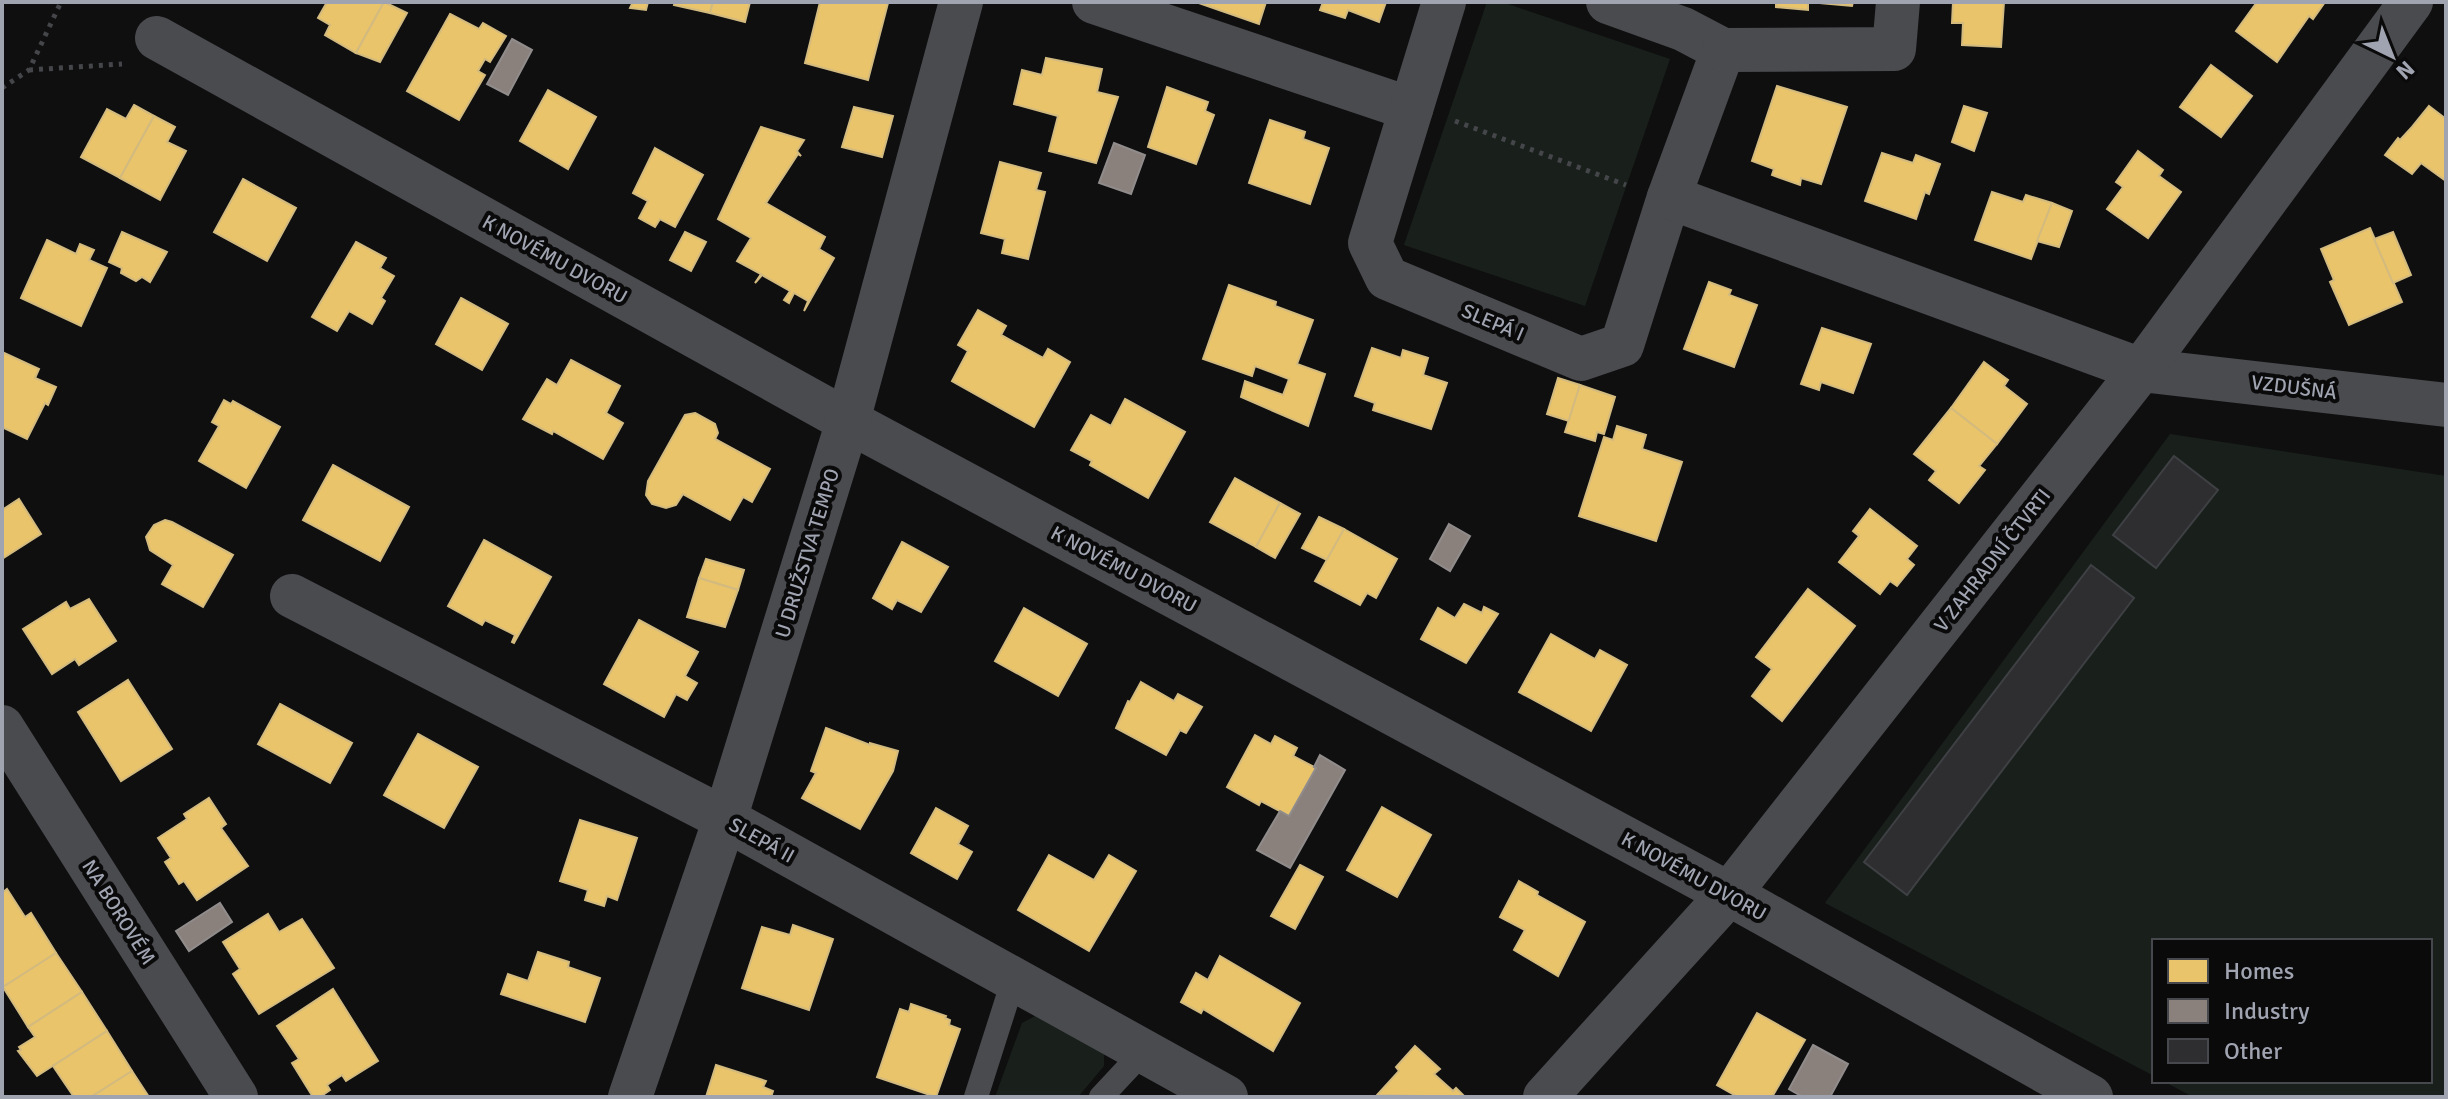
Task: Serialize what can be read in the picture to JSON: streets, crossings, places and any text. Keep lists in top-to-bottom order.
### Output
{
  "streets": {
    "street": [
      "K NOVÉMU DVORU",
      "SLEPÁ I",
      "VZDUŠNÁ",
      "U DRUŽSTVA TEMPO",
      "V ZAHRADNÍ ČTVRTI",
      "SLEPÁ II",
      "NA BOROVÉM"
    ]
  },
  "crossings": [
    ["K NOVÉMU DVORU", "U DRUŽSTVA TEMPO"],
    ["K NOVÉMU DVORU", "V ZAHRADNÍ ČTVRTI"],
    ["VZDUŠNÁ", "V ZAHRADNÍ ČTVRTI"],
    ["U DRUŽSTVA TEMPO", "SLEPÁ II"]
  ],
  "legend": ["Homes", "Industry", "Other"],
  "north": "bottom right"
}
